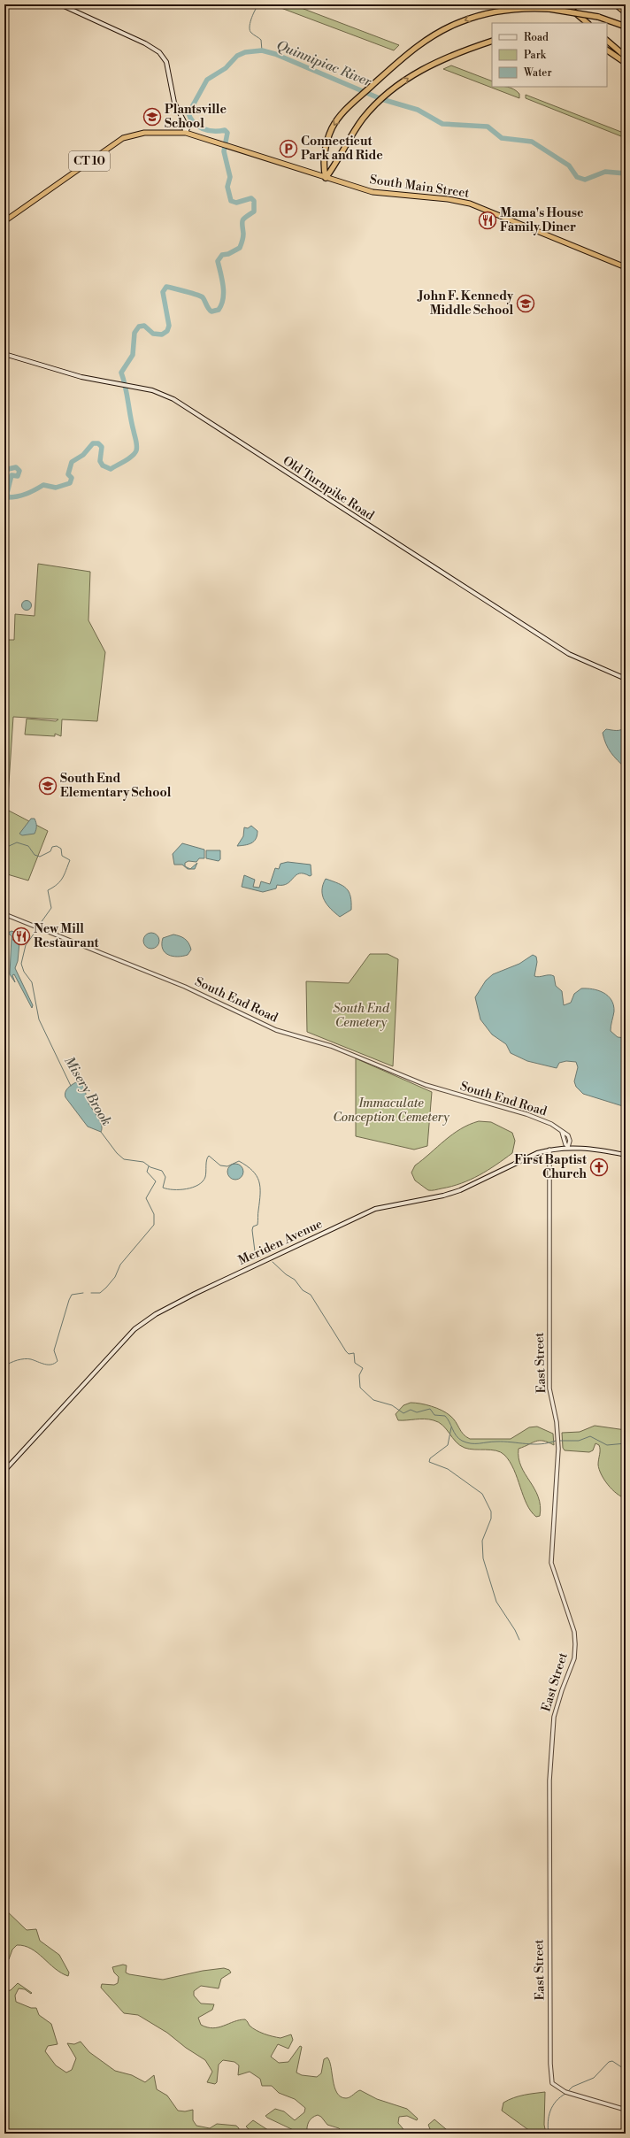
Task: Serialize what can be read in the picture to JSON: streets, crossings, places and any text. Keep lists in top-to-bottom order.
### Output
{
  "streets": {
    "highway": ["CT 10", "South Main Street"],
    "main road": ["Old Turnpike Road", "Meriden Avenue"],
    "street": ["South End Road", "East Street"]
  },
  "crossings": [
    ["CT 10", "South Main Street"],
    ["Meriden Avenue", "East Street"]
  ],
  "water": ["Quinnipiac River", "Misery Brook"],
  "parks": ["South End Cemetery", "Immaculate Conception Cemetery"],
  "places": {
    "school or university": ["Plantsville School", "John F. Kennedy Middle School", "South End Elementary School"],
    "parking": ["Connecticut Park and Ride"],
    "restaurant": ["Mama's House Family Diner", "New Mill Restaurant"],
    "church": ["First Baptist Church"]
  },
  "legend": ["Road", "Park", "Water"]
}
